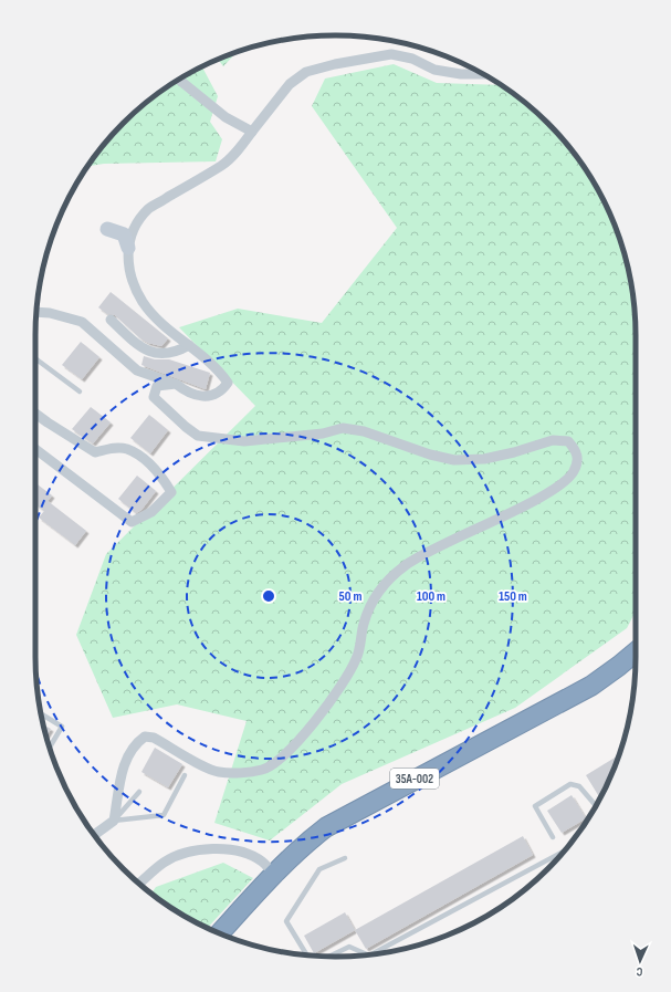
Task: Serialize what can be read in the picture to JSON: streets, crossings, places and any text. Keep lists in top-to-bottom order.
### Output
{
  "streets": {
    "highway": ["35А-002"]
  },
  "north": "bottom",
  "rings": ["50 m", "100 m", "150 m"]
}
